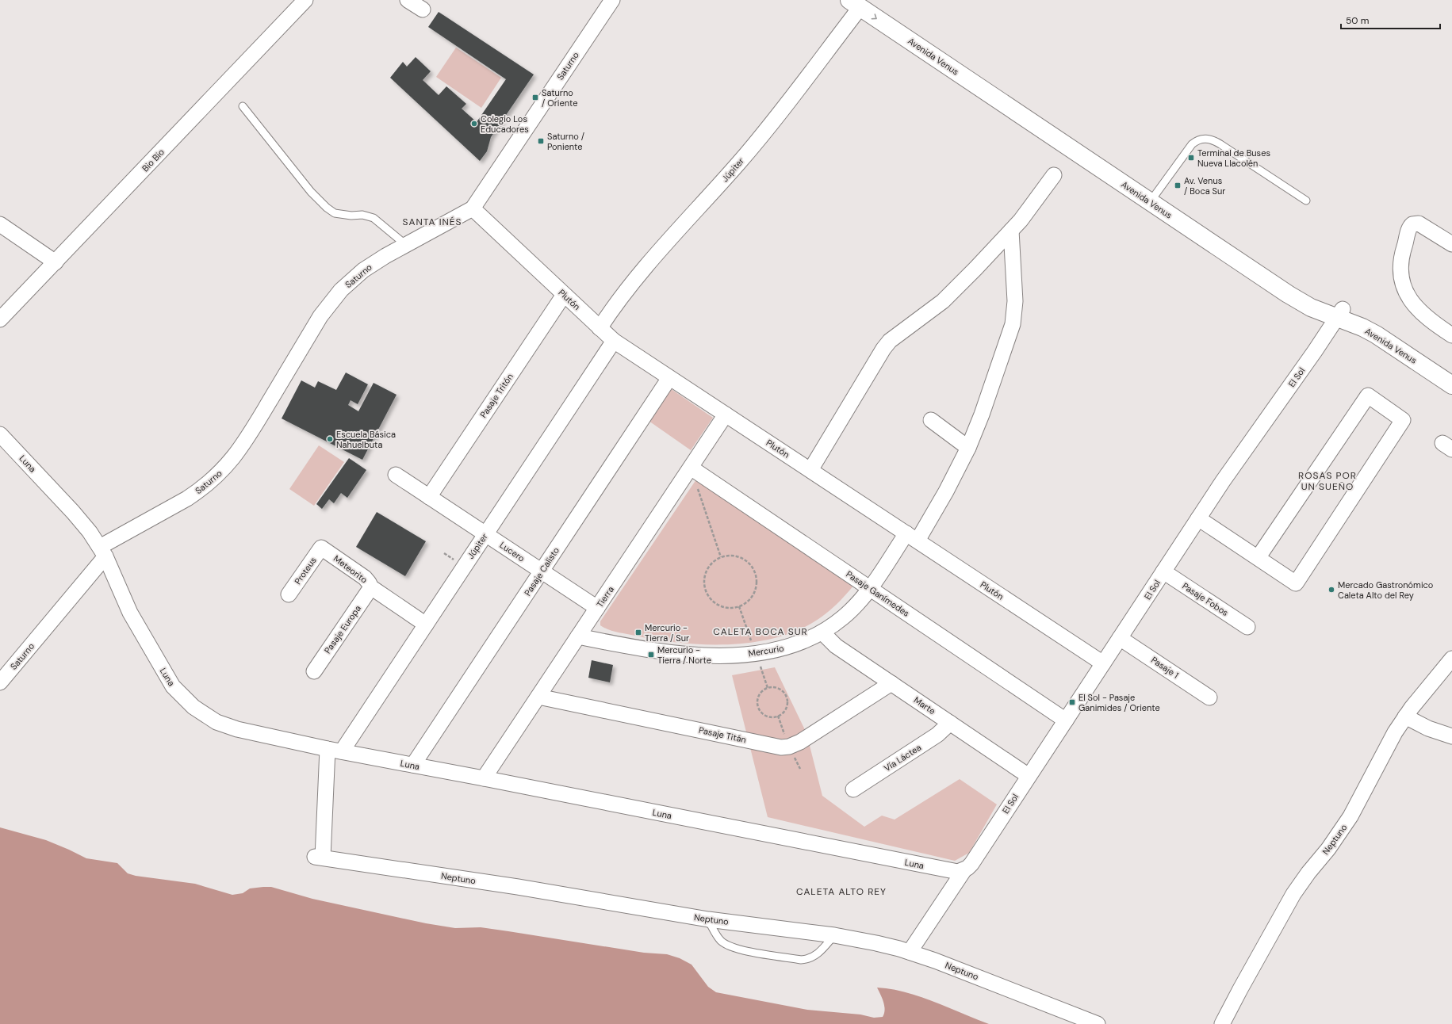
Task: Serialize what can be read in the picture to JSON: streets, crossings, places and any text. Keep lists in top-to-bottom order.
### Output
{
  "streets": {
    "street": [
      "Avenida Venus",
      "Saturno",
      "Bio Bio",
      "Júpiter",
      "Plutón",
      "El Sol",
      "Pasaje Tritón",
      "Luna",
      "Lucero",
      "Meteorito",
      "Proteus",
      "Pasaje Calisto",
      "Pasaje Ganímedes",
      "Tierra",
      "Pasaje Fobos",
      "Pasaje Europa",
      "Mercurio",
      "Pasaje 1",
      "Marte",
      "Pasaje Titán",
      "Vía Láctea",
      "Neptuno"
    ]
  },
  "crossings": [
    ["Avenida Venus", "Júpiter"],
    ["Avenida Venus", "El Sol"],
    ["Saturno", "Plutón"],
    ["Saturno", "Luna"],
    ["Júpiter", "Plutón"],
    ["Júpiter", "Luna"],
    ["Júpiter", "Lucero"],
    ["Júpiter", "Meteorito"],
    ["Júpiter", "Neptuno"],
    ["Plutón", "El Sol"],
    ["Plutón", "Pasaje Tritón"],
    ["Plutón", "Pasaje Calisto"],
    ["Plutón", "Tierra"],
    ["Plutón", "Mercurio"],
    ["El Sol", "Luna"],
    ["El Sol", "Pasaje Ganímedes"],
    ["El Sol", "Pasaje Fobos"],
    ["El Sol", "Pasaje 1"],
    ["El Sol", "Marte"],
    ["El Sol", "Neptuno"],
    ["Pasaje Tritón", "Lucero"],
    ["Luna", "Pasaje Calisto"],
    ["Luna", "Tierra"],
    ["Luna", "Neptuno"],
    ["Lucero", "Pasaje Calisto"],
    ["Lucero", "Tierra"],
    ["Meteorito", "Proteus"],
    ["Meteorito", "Pasaje Europa"],
    ["Pasaje Ganímedes", "Tierra"],
    ["Pasaje Ganímedes", "Mercurio"],
    ["Tierra", "Mercurio"],
    ["Tierra", "Pasaje Titán"],
    ["Mercurio", "Marte"],
    ["Marte", "Pasaje Titán"],
    ["Marte", "Vía Láctea"]
  ],
  "districts": [
    "SANTA INÉS",
    "ROSAS POR UN SUEÑO",
    "CALETA BOCA SUR",
    "CALETA ALTO REY"
  ],
  "places": {
    "transit": [
      "Saturno / Oriente",
      "Saturno / Poniente",
      "Terminal de Buses Nueva Llacolén",
      "Av. Venus / Boca Sur",
      "Mercurio - Tierra / Sur",
      "Mercurio - Tierra / Norte",
      "El Sol - Pasaje Ganimides / Oriente"
    ],
    "other": ["Colegio Los Educadores", "Escuela Básica Nahuelbuta", "Mercado Gastronómico Caleta Alto del Rey"]
  },
  "scale_bar": "50 m"
}
